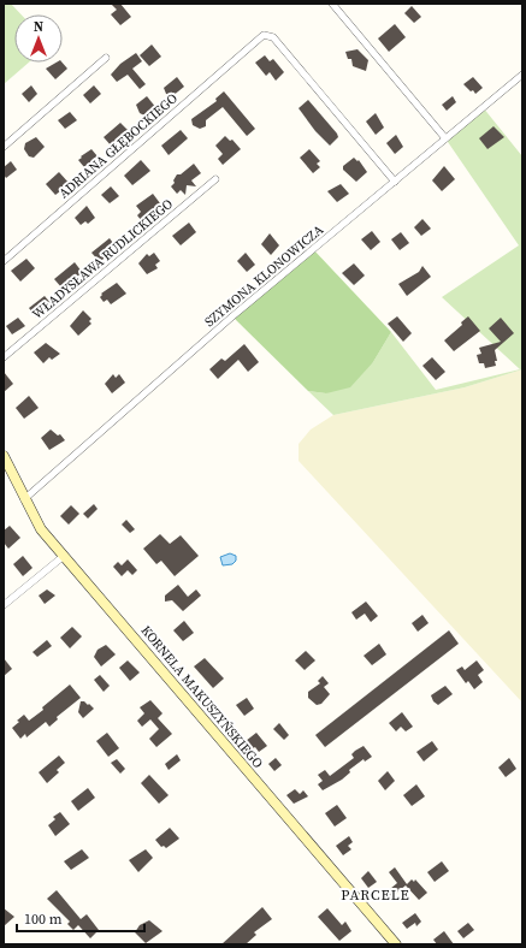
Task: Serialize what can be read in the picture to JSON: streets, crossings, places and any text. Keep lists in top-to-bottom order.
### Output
{
  "streets": {
    "street": [
      "ADRIANA GŁĘBOCKIEGO",
      "WŁADYSŁAWA RUDLICKIEGO",
      "SZYMONA KLONOWICZA",
      "KORNELA MAKUSZYŃSKIEGO"
    ]
  },
  "crossings": [
    ["ADRIANA GŁĘBOCKIEGO", "SZYMONA KLONOWICZA"],
    ["SZYMONA KLONOWICZA", "KORNELA MAKUSZYŃSKIEGO"]
  ],
  "districts": ["PARCELE"],
  "scale_bar": "100 m",
  "north": "top"
}
